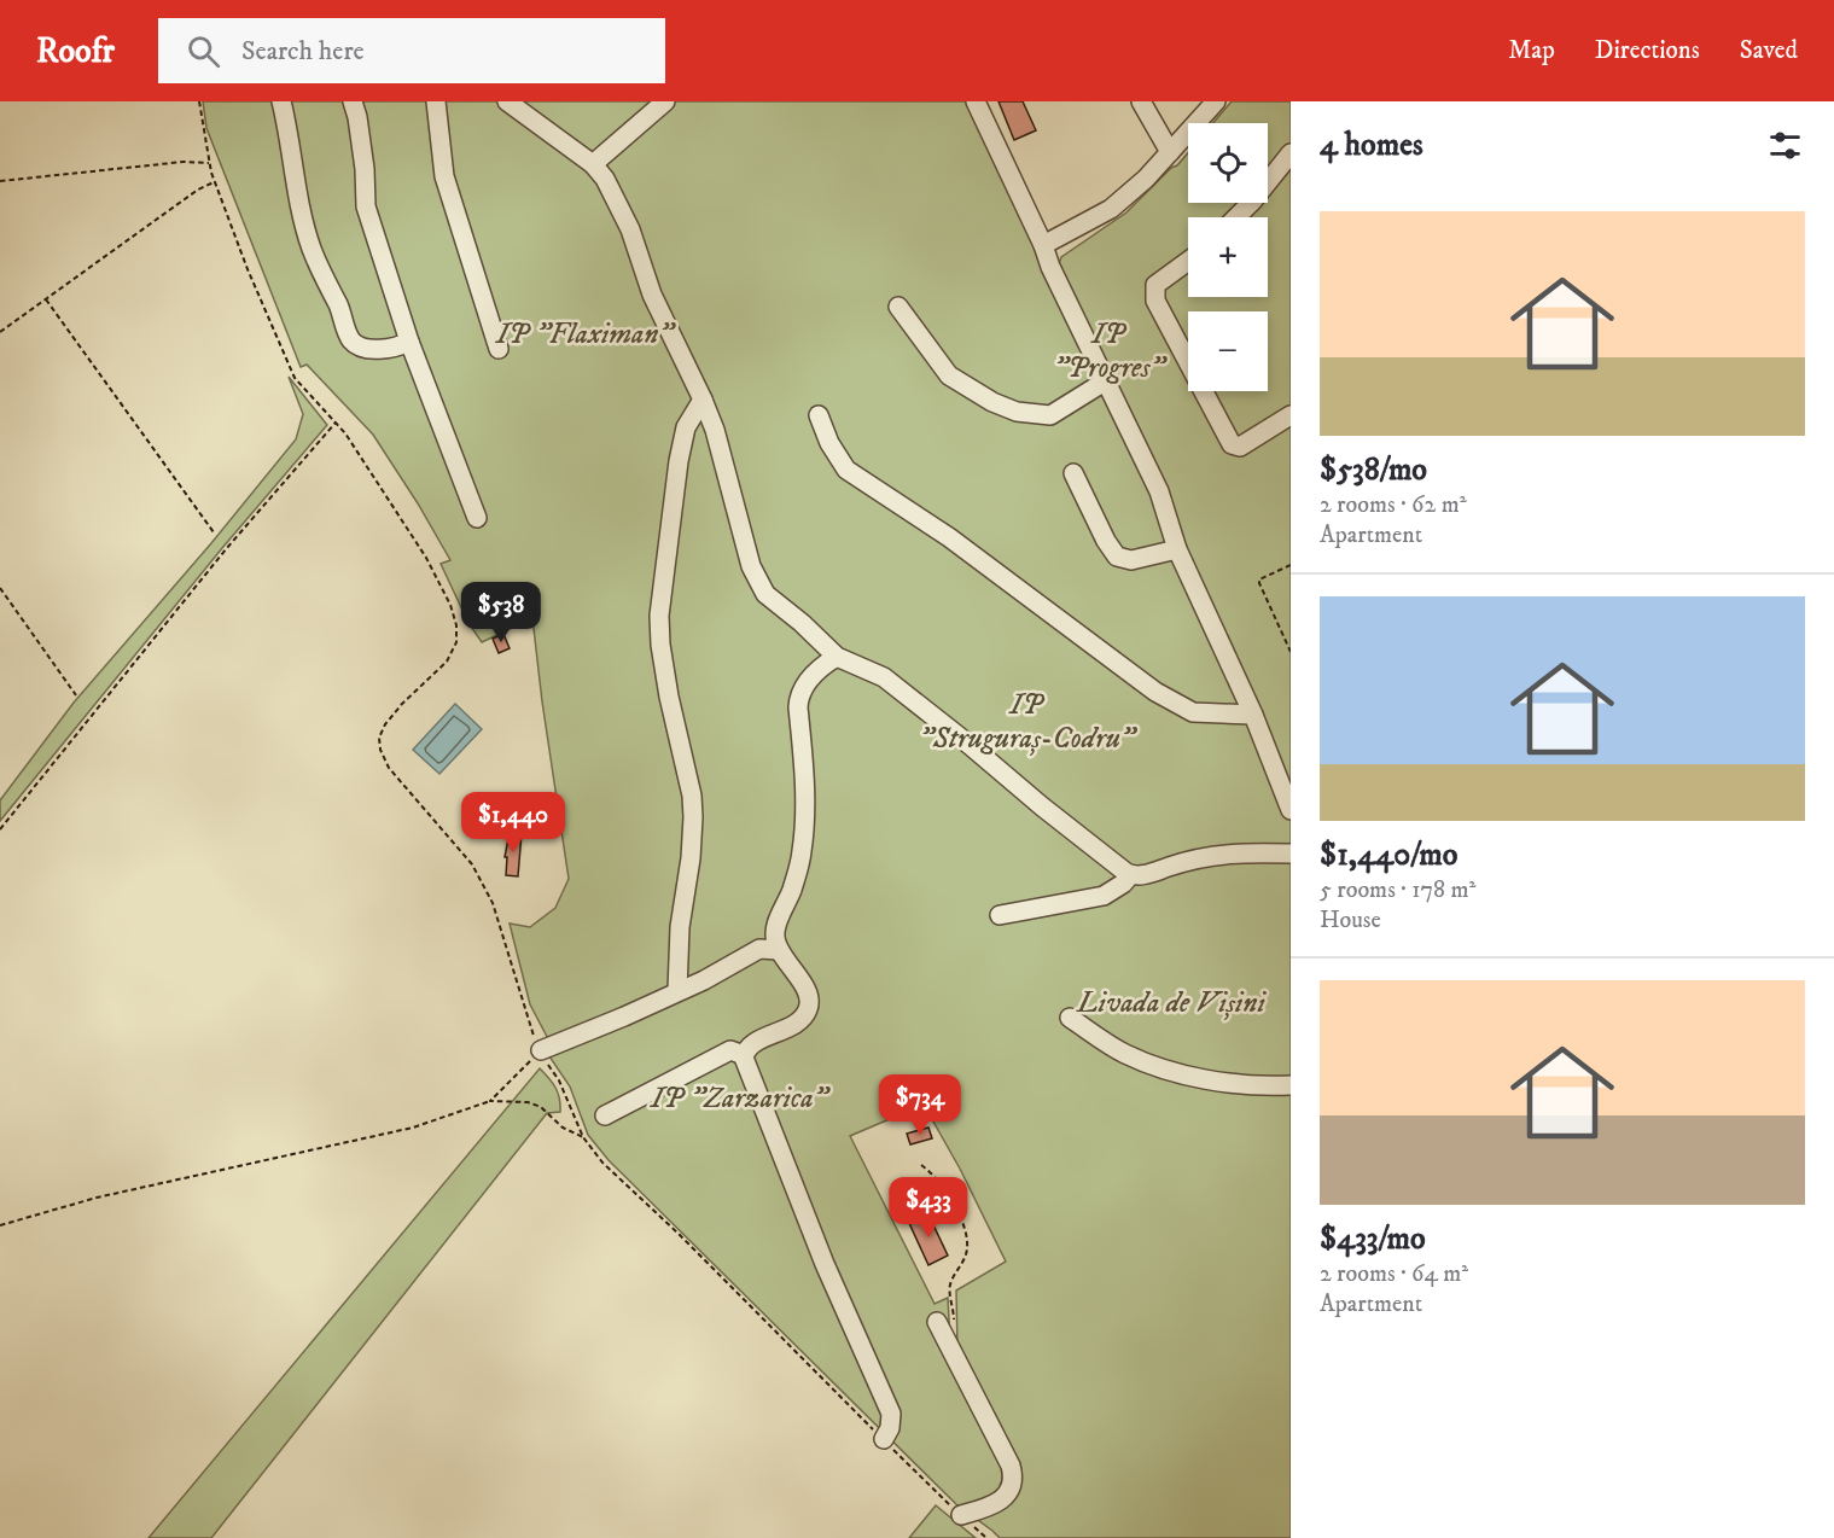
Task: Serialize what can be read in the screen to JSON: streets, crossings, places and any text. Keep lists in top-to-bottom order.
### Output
{
  "parks": [
    "IP \"Flaximan\"",
    "IP \"Progres\"",
    "IP \"Struguraș-Codru\"",
    "Livada de Vișini",
    "IP \"Zarzarica\""
  ],
  "page": {
    "header": "Roofr",
    "search": "Search here",
    "nav": ["Map", "Directions", "Saved"],
    "heading": "4 homes",
    "map_buttons": ["+", "−"],
    "list": [
      {
        "name": "$538/mo",
        "note": "2 rooms · 62 m² · Apartment"
      },
      {
        "name": "$1,440/mo",
        "note": "5 rooms · 178 m² · House"
      },
      {
        "name": "$433/mo",
        "note": "2 rooms · 64 m² · Apartment"
      }
    ],
    "price": [
      "$538",
      "$1,440",
      "$734",
      "$433"
    ]
  }
}
